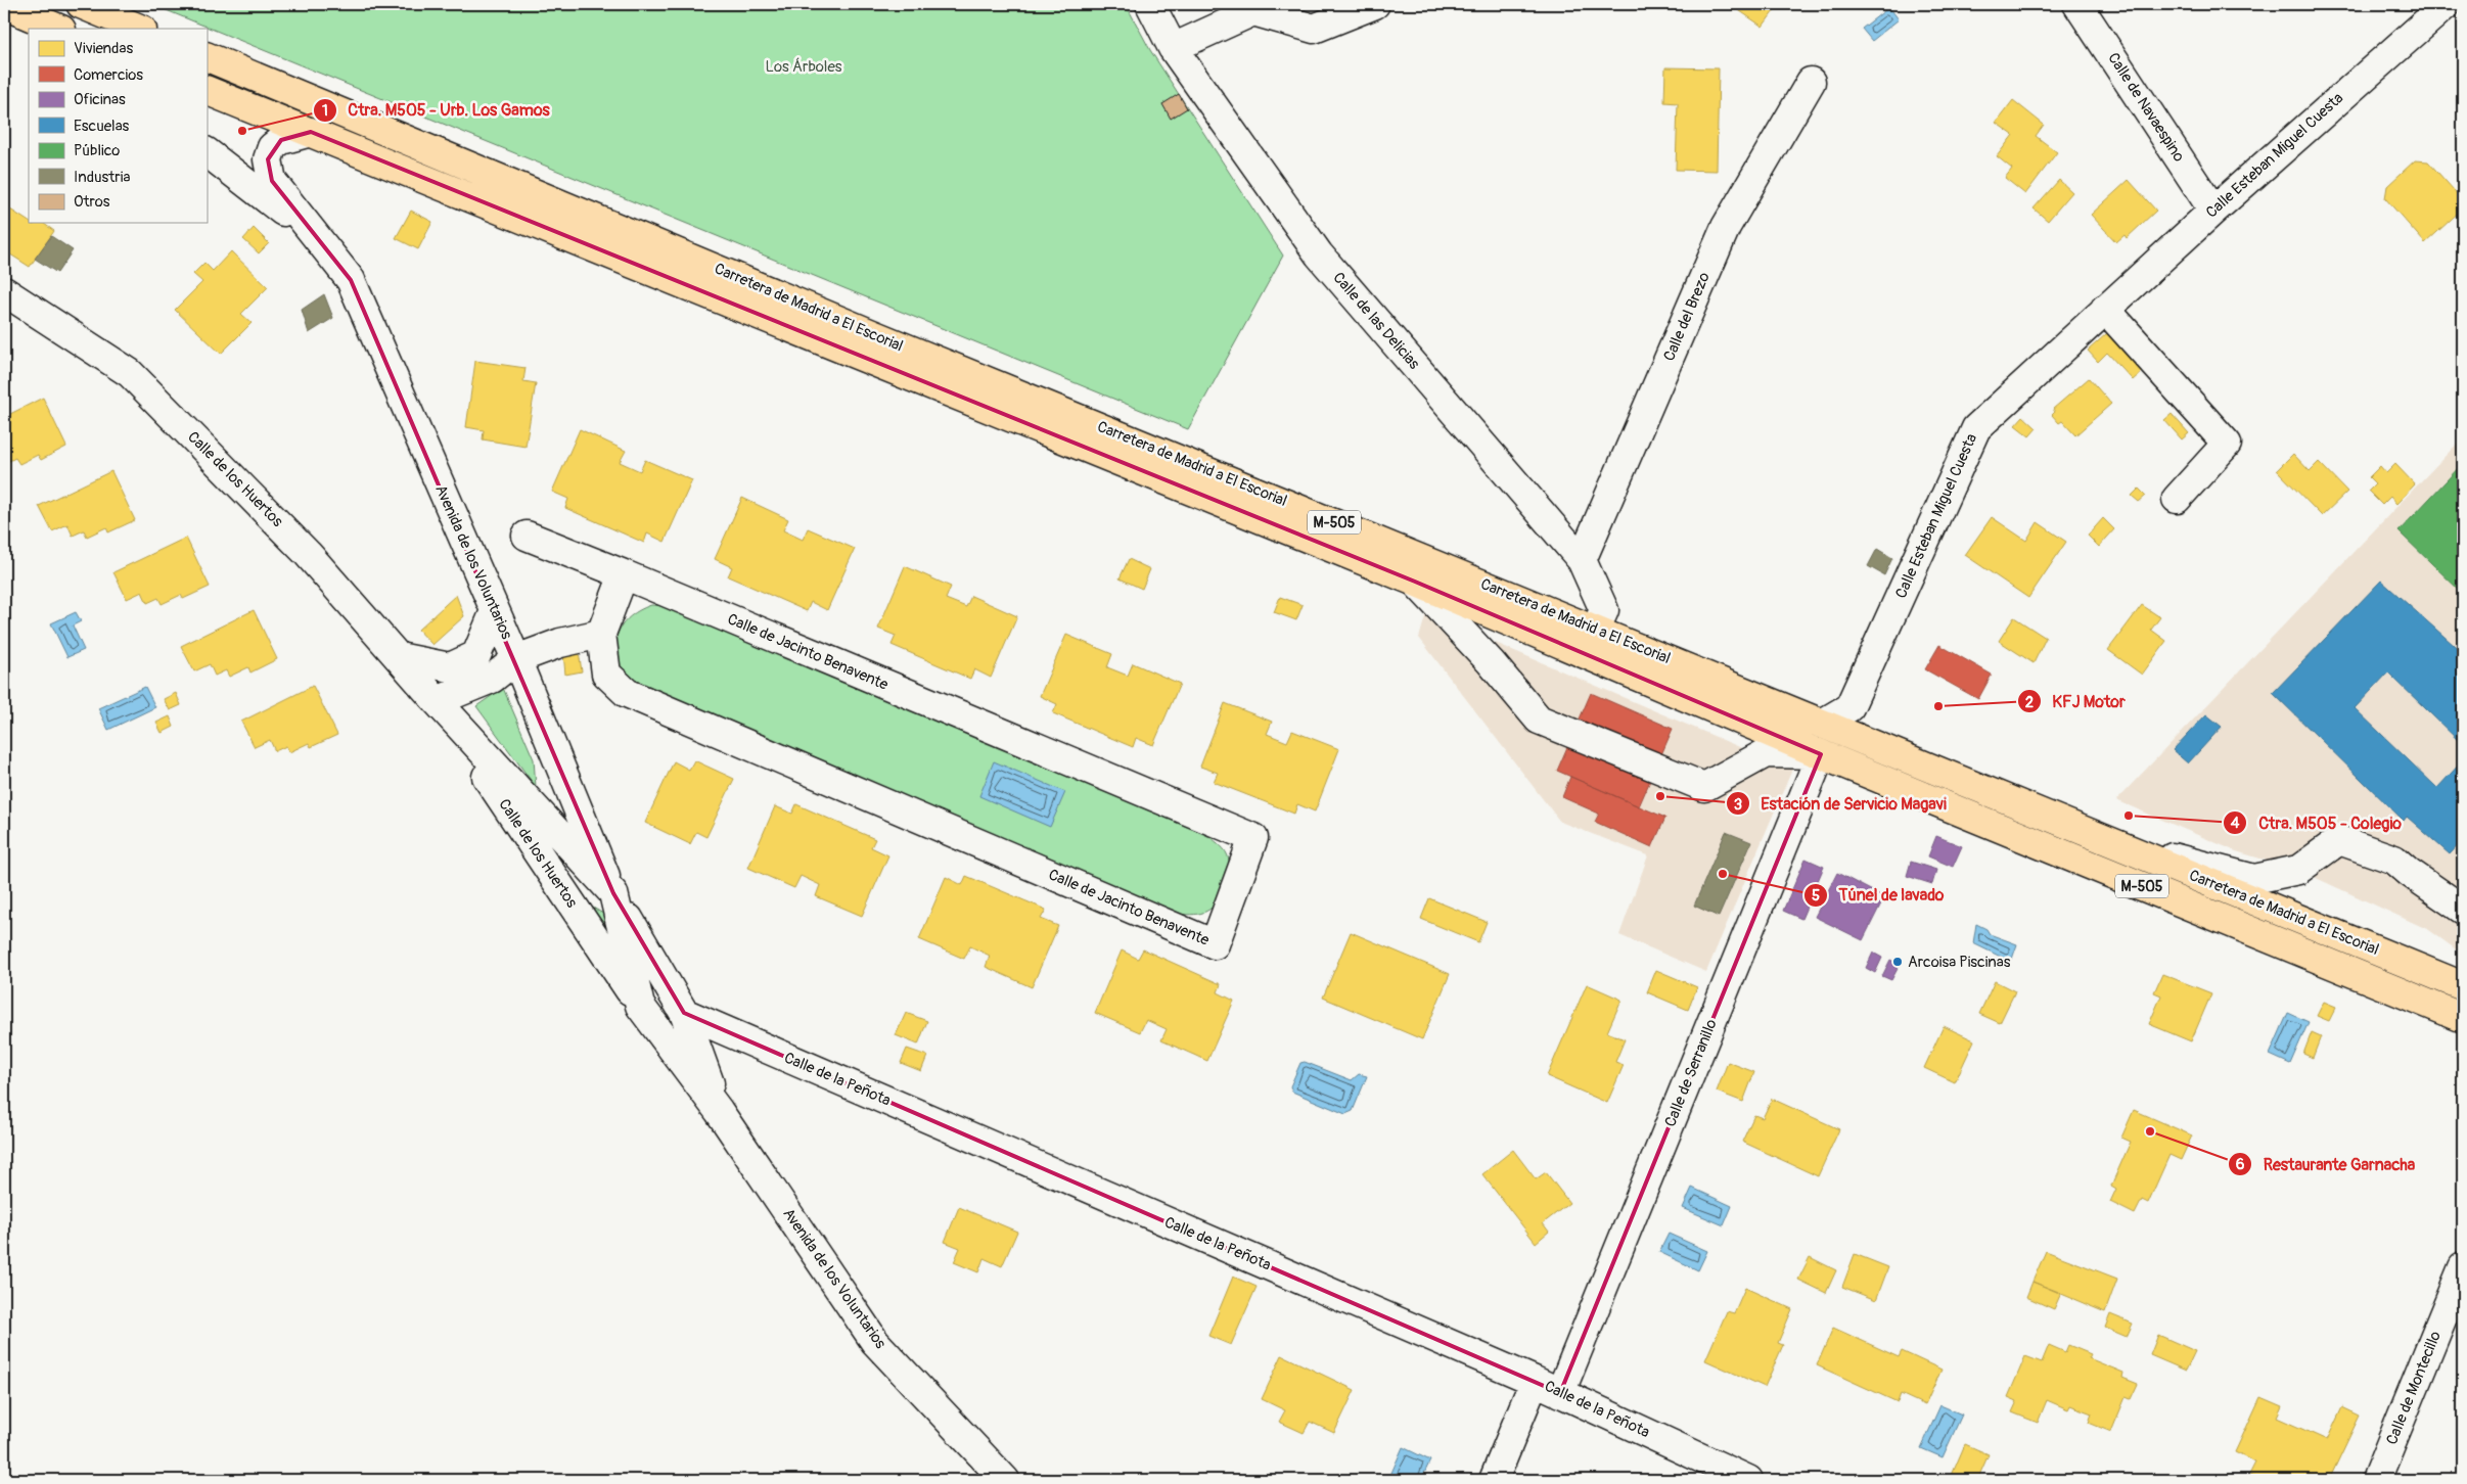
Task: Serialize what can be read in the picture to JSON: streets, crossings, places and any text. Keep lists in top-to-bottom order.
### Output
{
  "streets": {
    "highway": ["Carretera de Madrid a El Escorial", "M-505"],
    "street": [
      "Calle de Navaespino",
      "Calle Esteban Miguel Cuesta",
      "Calle del Brezo",
      "Calle de las Delicias",
      "Calle de los Huertos",
      "Avenida de los Voluntarios",
      "Calle de Jacinto Benavente",
      "Calle de Serranillo",
      "Calle de la Peñota",
      "Calle de Montecillo"
    ]
  },
  "crossings": [
    ["Calle de Navaespino", "Calle Esteban Miguel Cuesta"],
    ["Calle Esteban Miguel Cuesta", "Carretera de Madrid a El Escorial"],
    ["Carretera de Madrid a El Escorial", "Calle de las Delicias"],
    ["Carretera de Madrid a El Escorial", "Avenida de los Voluntarios"],
    ["Carretera de Madrid a El Escorial", "Calle de Serranillo"],
    ["Calle del Brezo", "Calle de las Delicias"],
    ["Calle de los Huertos", "Avenida de los Voluntarios"],
    ["Avenida de los Voluntarios", "Calle de la Peñota"],
    ["Calle de Serranillo", "Calle de la Peñota"]
  ],
  "parks": ["Los Árboles"],
  "places": [
    "Ctra. M505 - Urb. Los Gamos",
    "KFJ Motor",
    "Estación de Servicio Magavi",
    "Ctra. M505 - Colegio",
    "Túnel de lavado",
    "Arcoisa Piscinas",
    "Restaurante Garnacha"
  ],
  "legend": [
    "Viviendas",
    "Comercios",
    "Oficinas",
    "Escuelas",
    "Público",
    "Industria",
    "Otros"
  ]
}
